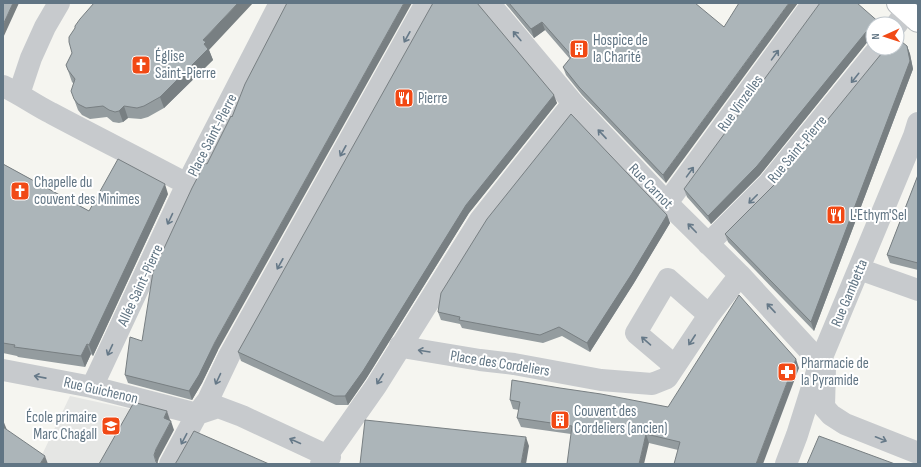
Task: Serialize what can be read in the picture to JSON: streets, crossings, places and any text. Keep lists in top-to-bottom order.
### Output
{
  "streets": {
    "street": [
      "Rue Vinzelles",
      "Place Saint-Pierre",
      "Rue Saint-Pierre",
      "Rue Carnot",
      "Allée Saint-Pierre",
      "Rue Gambetta",
      "Place des Cordeliers",
      "Rue Guichenon"
    ]
  },
  "crossings": [
    ["Rue Vinzelles", "Rue Carnot"],
    ["Place Saint-Pierre", "Allée Saint-Pierre"],
    ["Rue Saint-Pierre", "Rue Carnot"],
    ["Rue Carnot", "Rue Gambetta"],
    ["Rue Carnot", "Place des Cordeliers"],
    ["Allée Saint-Pierre", "Rue Guichenon"]
  ],
  "one_way": [
    "Rue Vinzelles",
    "Rue Saint-Pierre",
    "Rue Carnot",
    "Place des Cordeliers",
    "Rue Guichenon"
  ],
  "places": {
    "building": ["Hospice de la Charité", "Couvent des Cordeliers (ancien)"],
    "church": ["Église Saint-Pierre", "Chapelle du couvent des Minimes"],
    "restaurant": ["Pierre", "L'Ethym'Sel"],
    "pharmacy": ["Pharmacie de la Pyramide"],
    "school or university": ["École primaire Marc Chagall"]
  },
  "north": "left"
}
